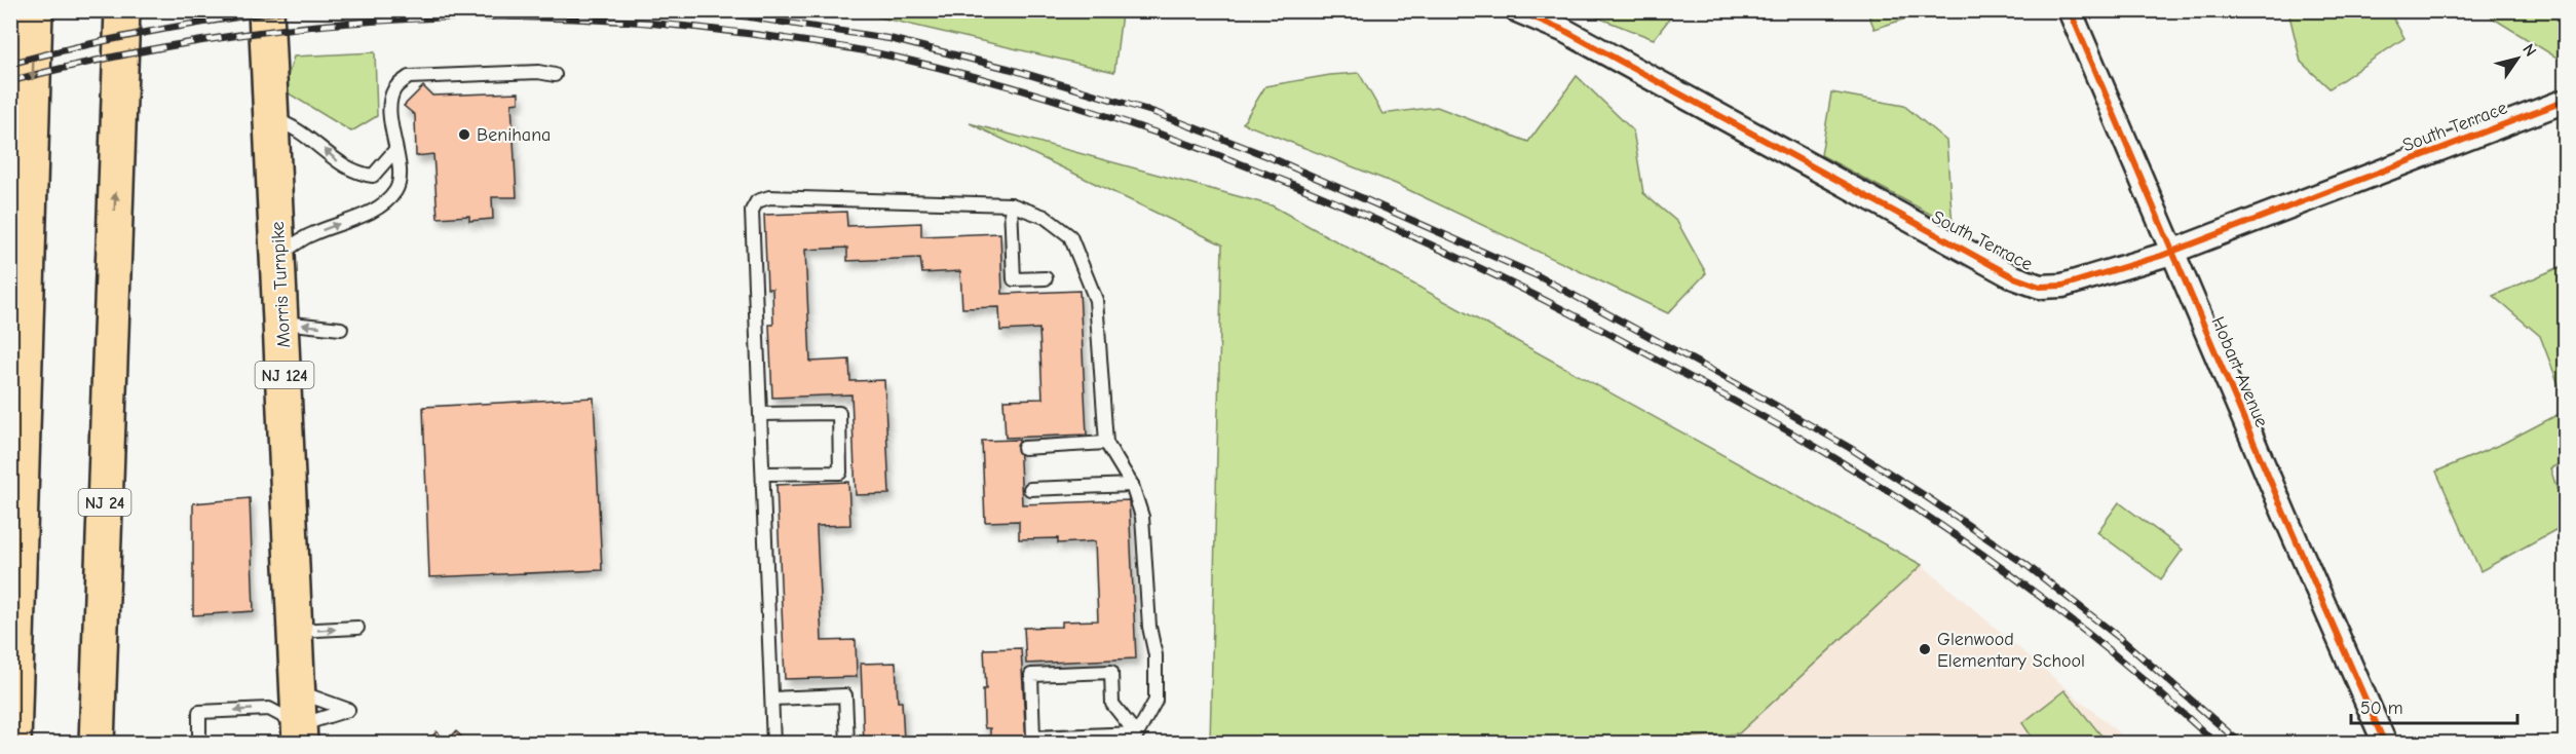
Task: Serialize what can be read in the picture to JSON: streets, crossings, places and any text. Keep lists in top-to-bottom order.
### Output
{
  "streets": {
    "main road": ["Morris Turnpike", "NJ 124", "NJ 24"],
    "street": ["South Terrace", "Hobart Avenue"]
  },
  "crossings": [
    ["South Terrace", "Hobart Avenue"]
  ],
  "places": ["Benihana", "Glenwood Elementary School"],
  "scale_bar": "50 m",
  "north": "top right"
}
